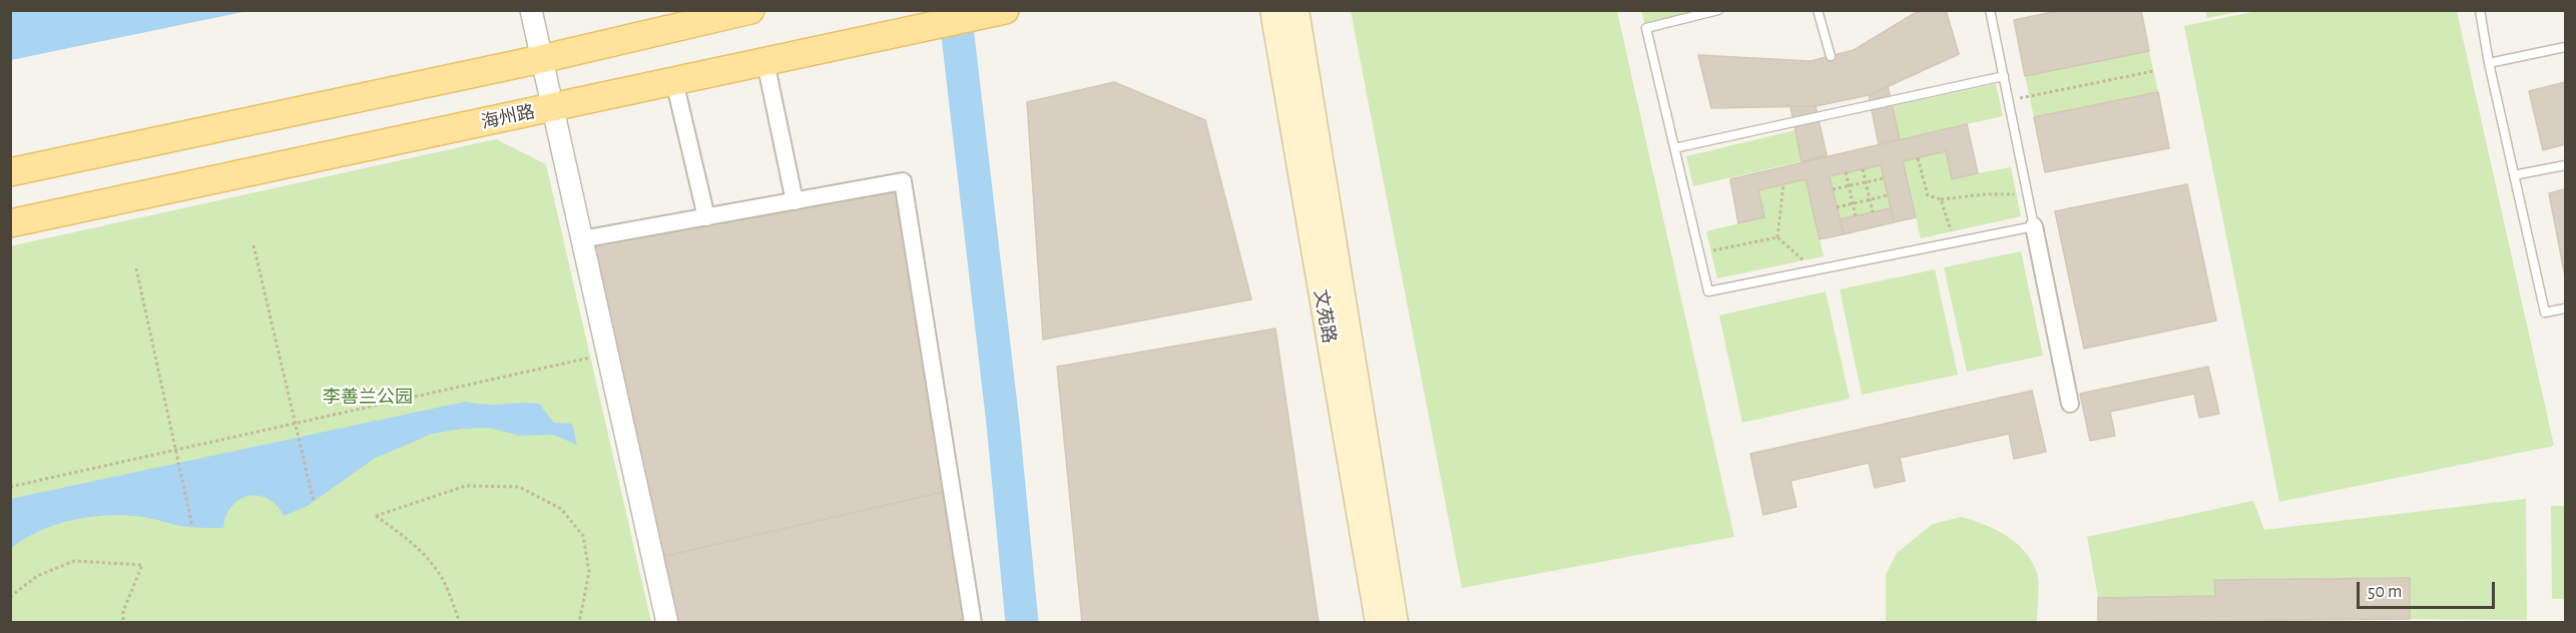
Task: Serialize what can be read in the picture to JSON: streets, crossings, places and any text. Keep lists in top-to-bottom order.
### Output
{
  "streets": {
    "main road": ["海州路", "文苑路"]
  },
  "parks": ["李善兰公园"],
  "scale_bar": "50 m"
}
